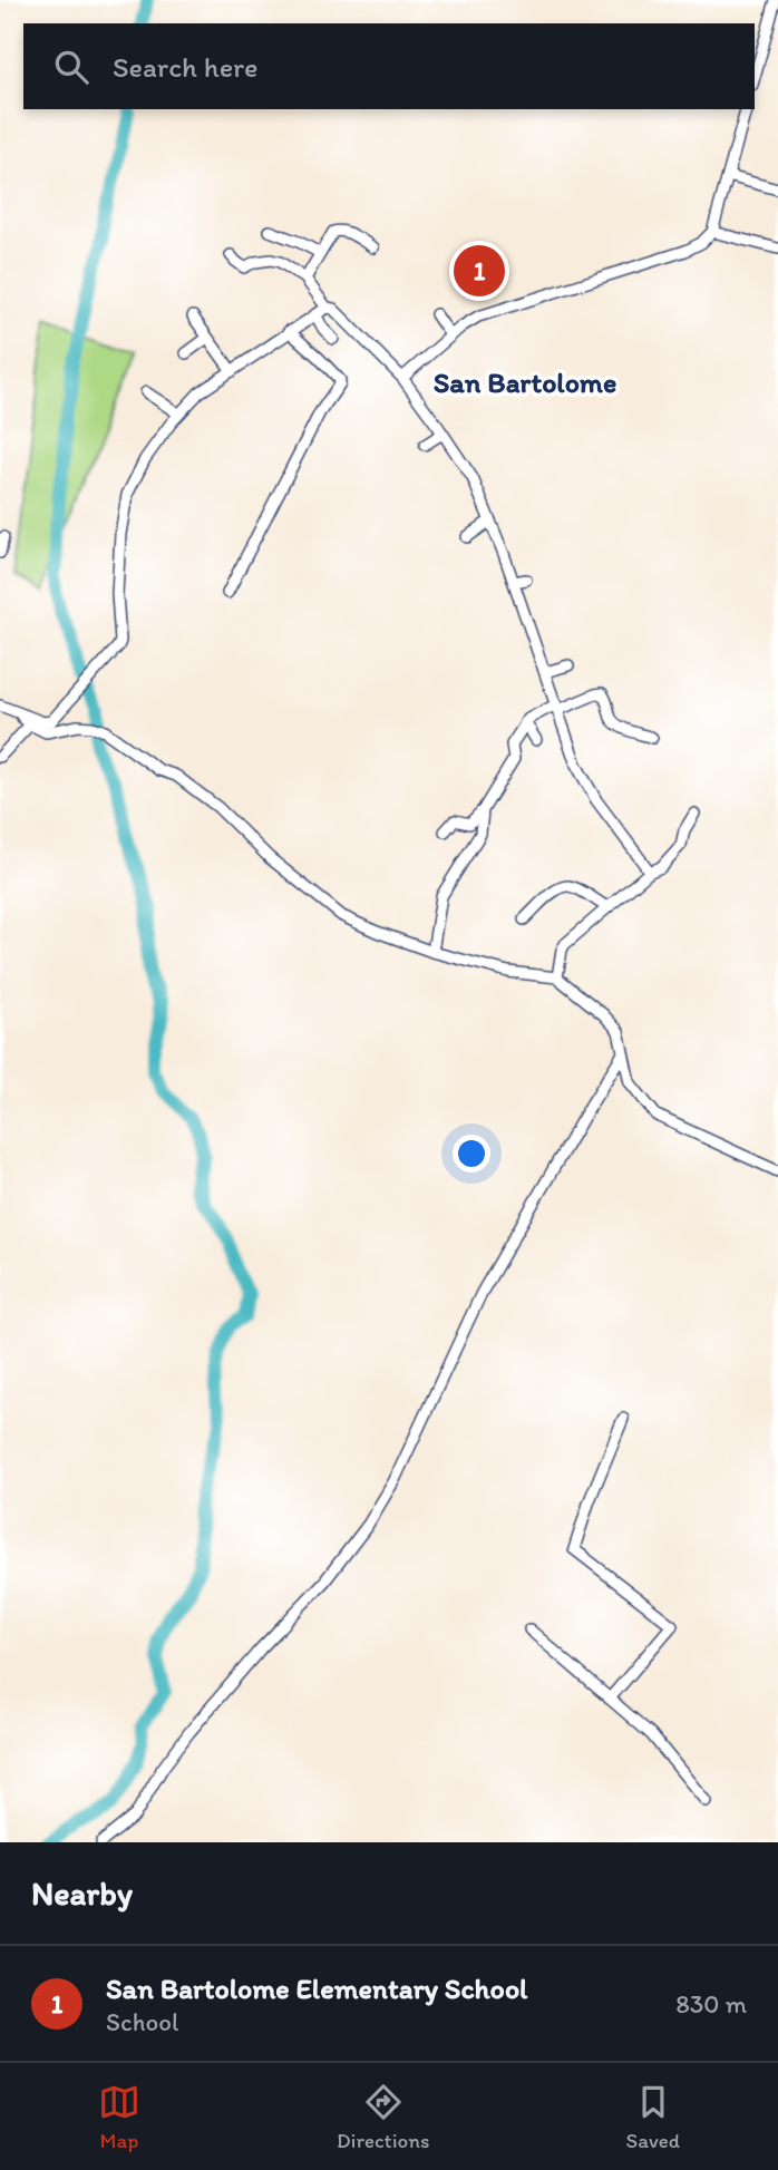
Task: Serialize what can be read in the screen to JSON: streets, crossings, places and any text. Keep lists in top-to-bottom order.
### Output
{
  "districts": ["San Bartolome"],
  "page": {
    "search": "Search here",
    "pins": "1",
    "heading": "Nearby",
    "list": [
      {
        "mark": "1",
        "name": "San Bartolome Elementary School",
        "note": "School",
        "value": "830 m"
      }
    ],
    "nav": ["Map", "Directions", "Saved"]
  }
}
